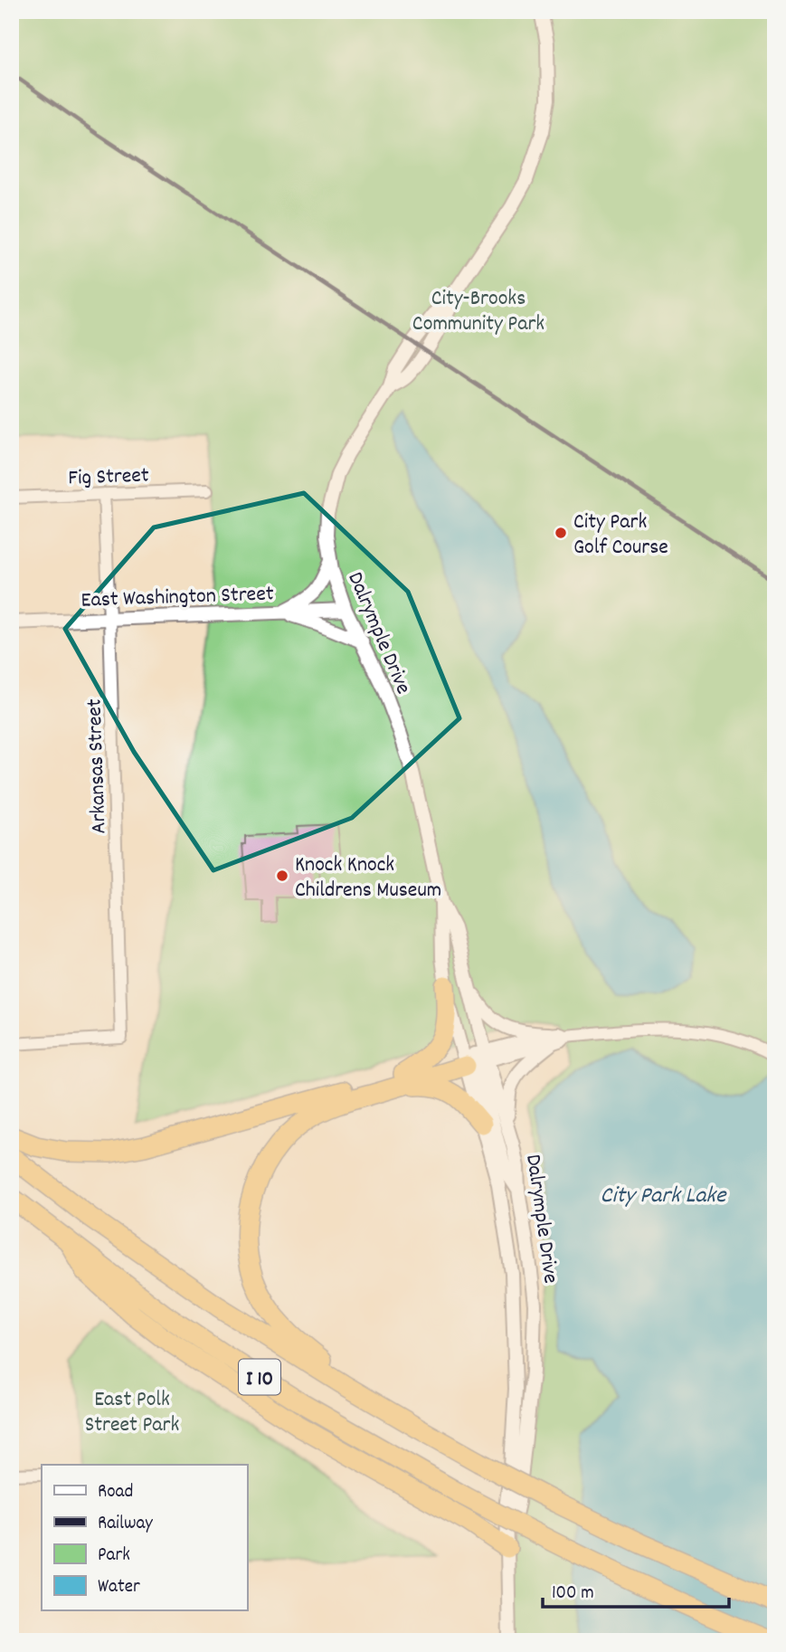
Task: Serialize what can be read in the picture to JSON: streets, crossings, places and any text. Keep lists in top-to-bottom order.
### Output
{
  "streets": {
    "highway": ["I 10"],
    "street": [
      "Fig Street",
      "East Washington Street",
      "Dalrymple Drive",
      "Arkansas Street"
    ]
  },
  "crossings": [
    ["Fig Street", "Arkansas Street"],
    ["East Washington Street", "Dalrymple Drive"],
    ["East Washington Street", "Arkansas Street"]
  ],
  "water": ["City Park Lake"],
  "parks": ["City-Brooks Community Park", "East Polk Street Park"],
  "places": ["City Park Golf Course", "Knock Knock Childrens Museum"],
  "legend": [
    "Road",
    "Railway",
    "Park",
    "Water"
  ],
  "scale_bar": "100 m"
}
